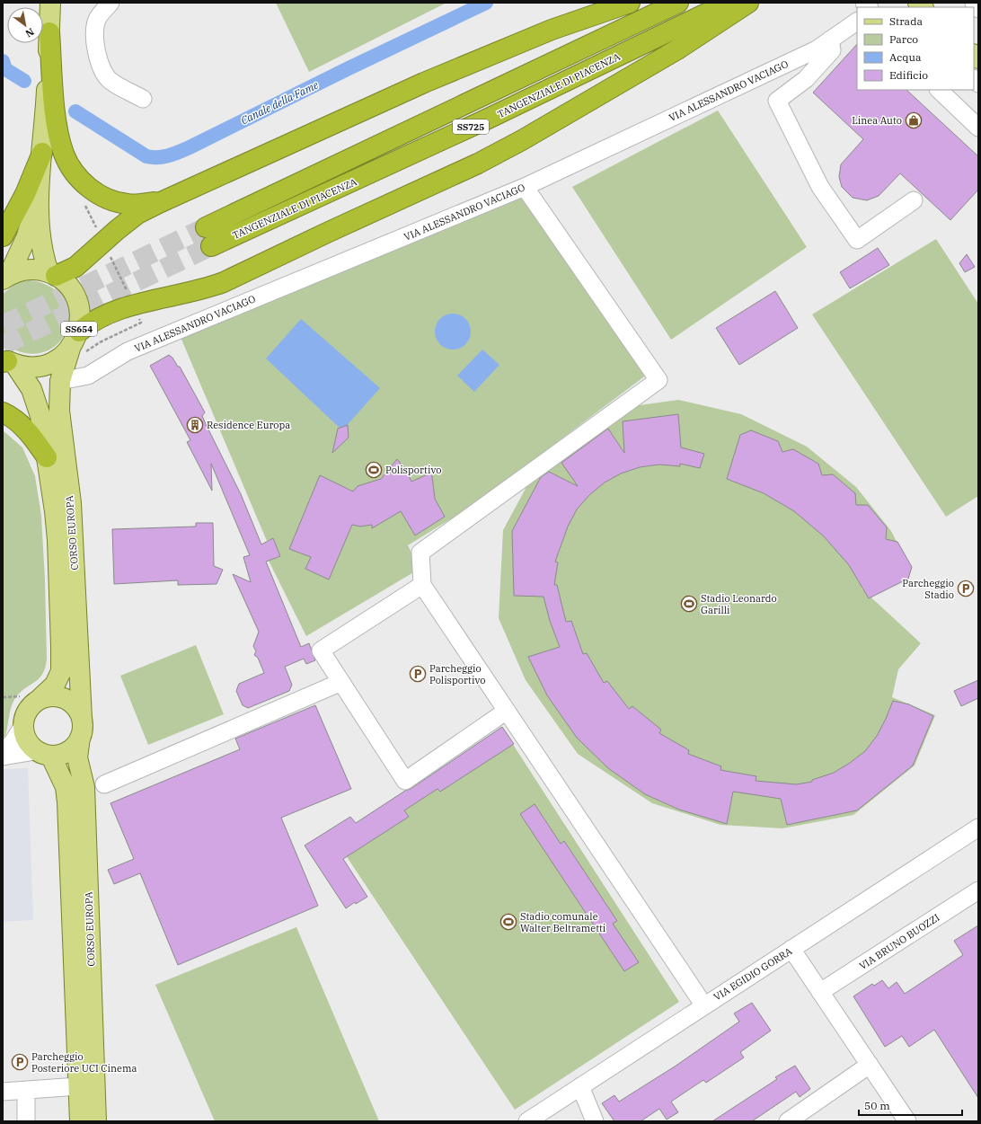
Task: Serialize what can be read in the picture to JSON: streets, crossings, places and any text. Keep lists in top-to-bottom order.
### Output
{
  "streets": {
    "highway": ["TANGENZIALE DI PIACENZA", "SS725"],
    "main road": ["SS654", "CORSO EUROPA"],
    "street": ["VIA ALESSANDRO VACIAGO", "VIA BRUNO BUOZZI", "VIA EGIDIO GORRA"]
  },
  "crossings": [
    ["VIA ALESSANDRO VACIAGO", "CORSO EUROPA"],
    ["SS654", "CORSO EUROPA"]
  ],
  "water": ["Canale della Fame"],
  "places": {
    "shop": ["Linea Auto"],
    "building": ["Residence Europa"],
    "sports": ["Polisportivo", "Stadio Leonardo Garilli", "Stadio comunale Walter Beltrametti"],
    "parking": ["Parcheggio Stadio", "Parcheggio Polisportivo", "Parcheggio Posteriore UCI Cinema"]
  },
  "legend": [
    "Strada",
    "Parco",
    "Acqua",
    "Edificio"
  ],
  "scale_bar": "50 m",
  "north": "bottom right"
}
